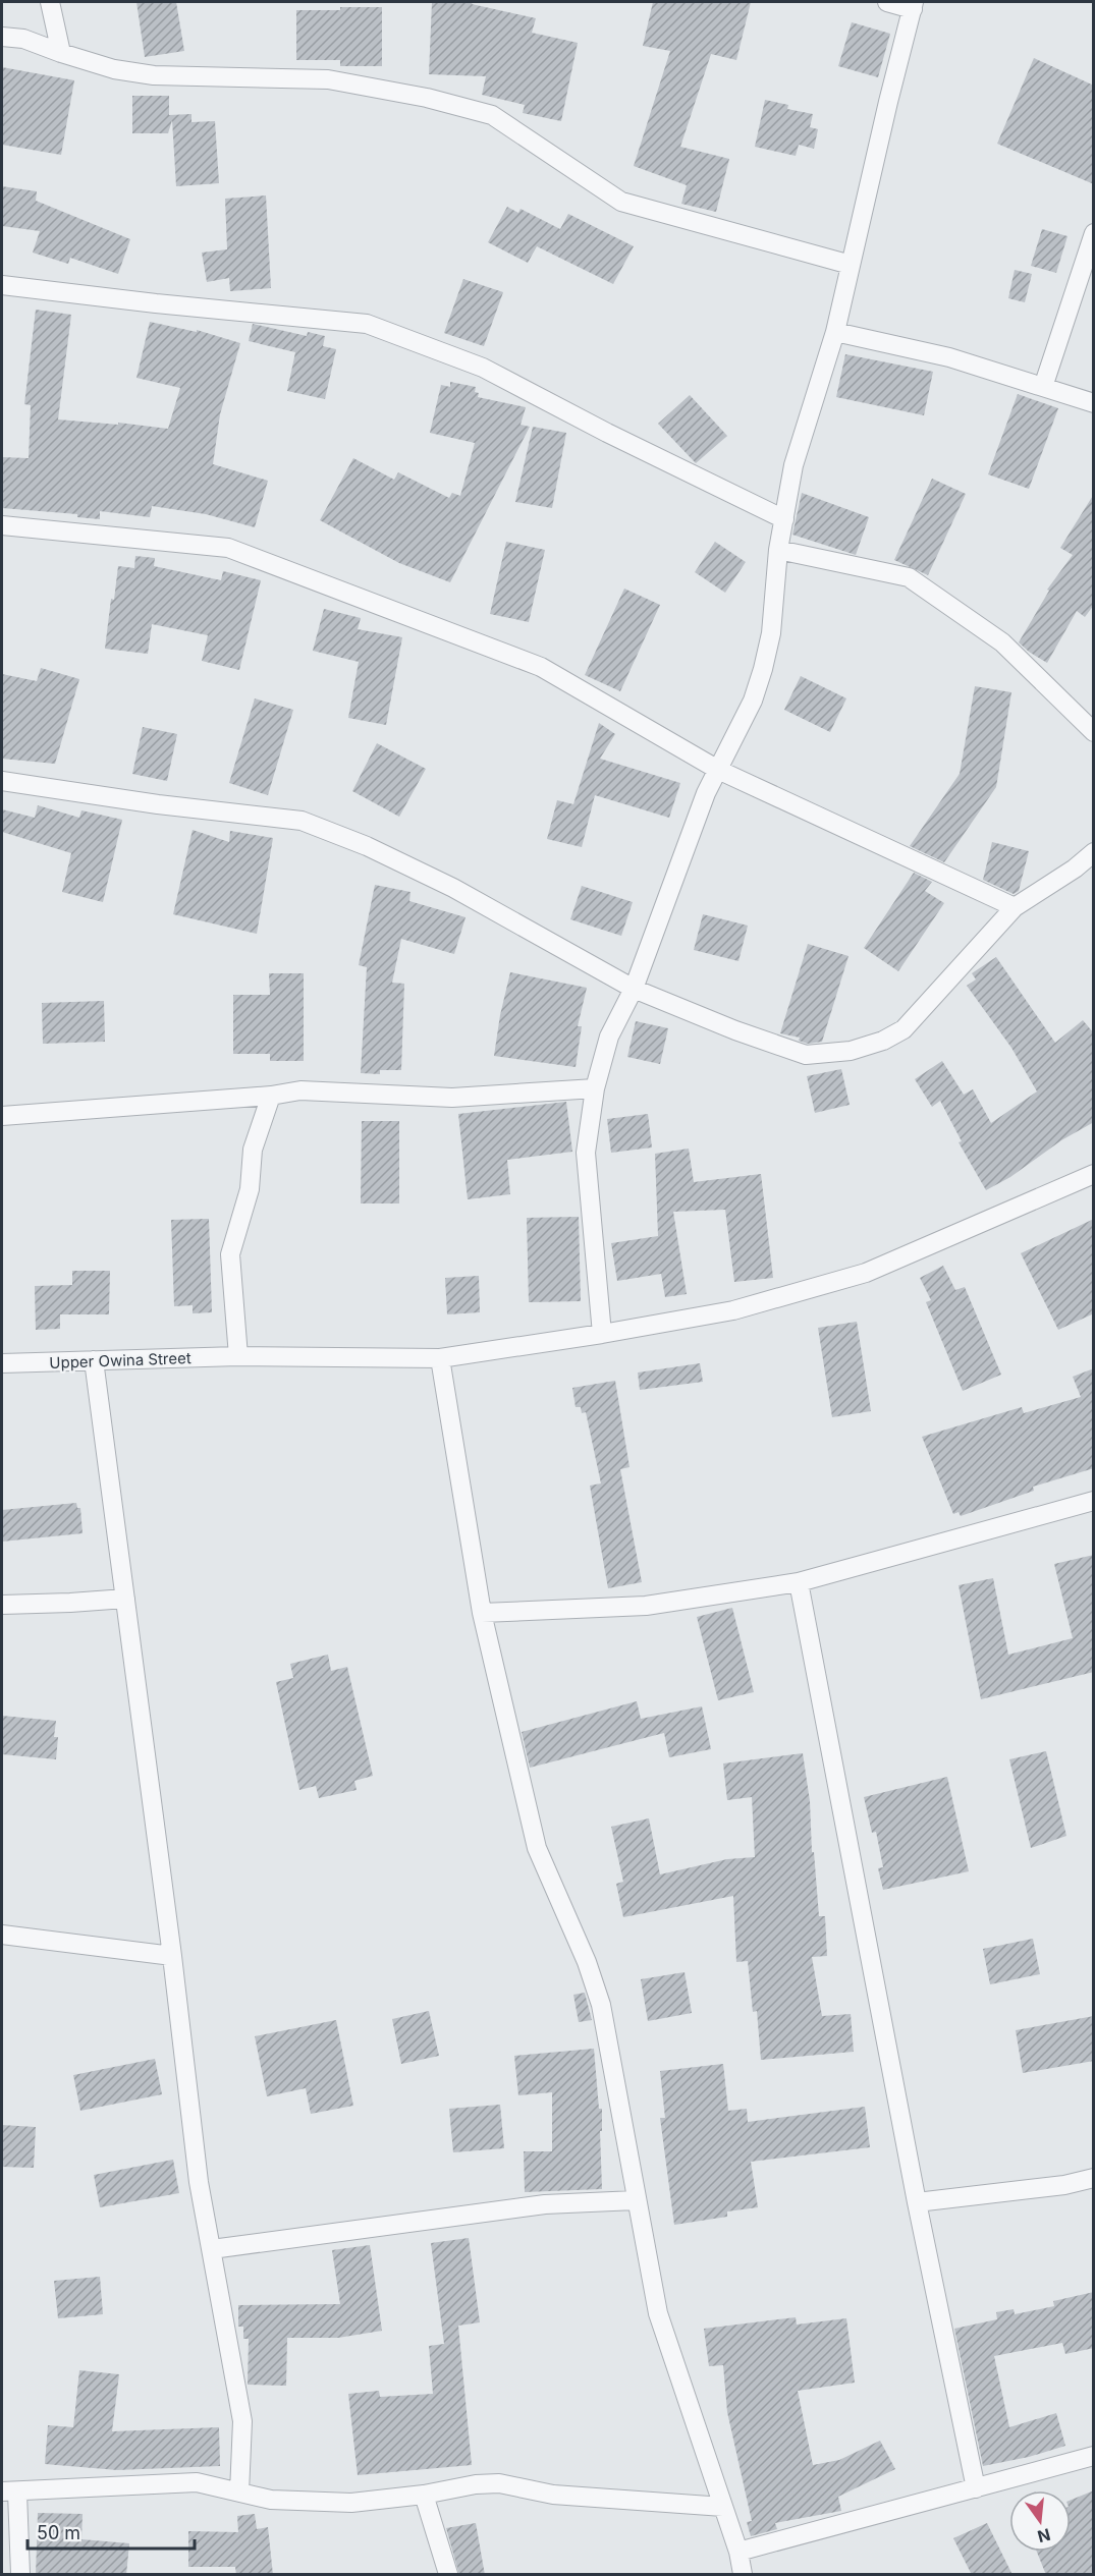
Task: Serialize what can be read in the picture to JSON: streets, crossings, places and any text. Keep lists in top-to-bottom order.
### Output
{
  "streets": {
    "street": ["Upper Owina Street"]
  },
  "scale_bar": "50 m",
  "north": "bottom"
}
